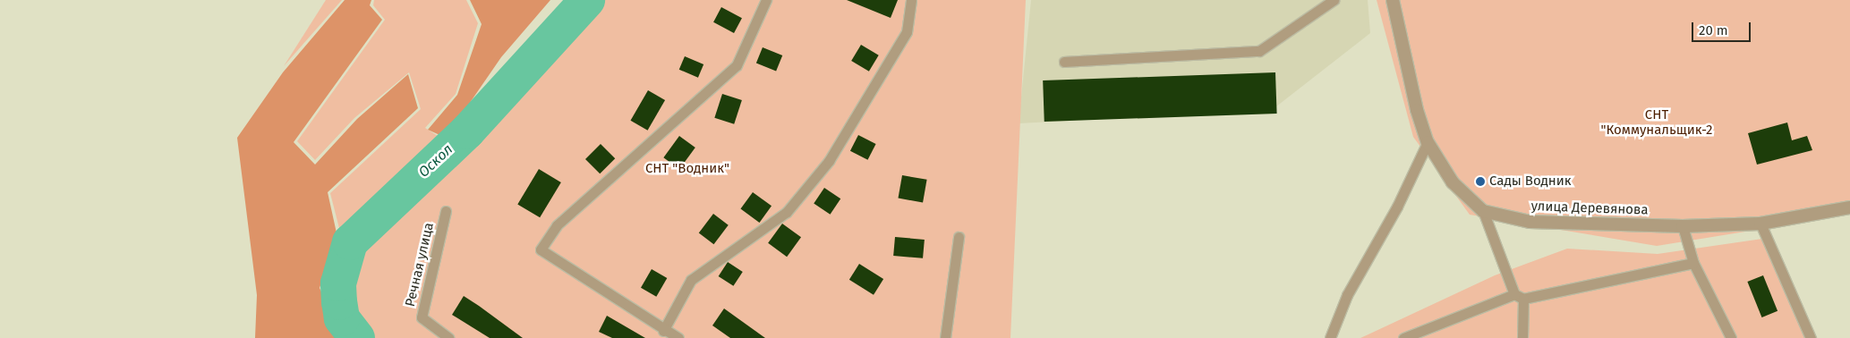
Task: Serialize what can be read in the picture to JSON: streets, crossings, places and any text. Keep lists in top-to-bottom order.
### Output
{
  "streets": {
    "street": ["улица Деревянова"],
    "lane": ["Речная улица"]
  },
  "water": ["Оскол"],
  "parks": ["СНТ \"Коммунальщик-2", "СНТ \"Водник\""],
  "places": ["Сады Водник"],
  "scale_bar": "20 m"
}
